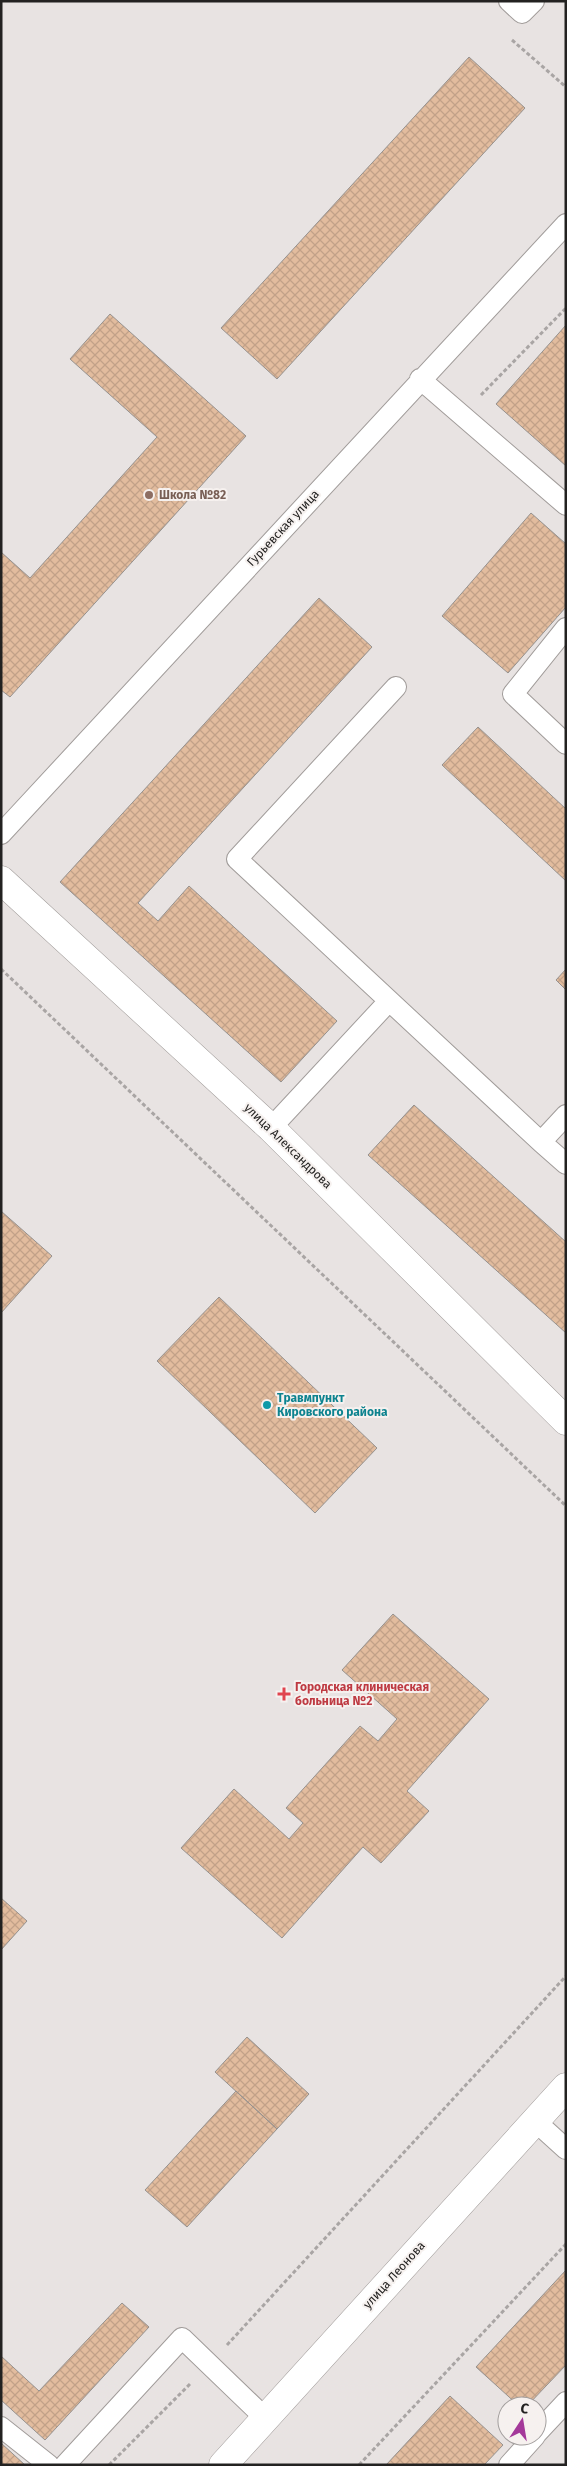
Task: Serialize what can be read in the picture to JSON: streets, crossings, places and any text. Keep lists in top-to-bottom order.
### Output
{
  "streets": {
    "street": ["улица Александрова", "улица Леонова"],
    "lane": ["Гурьевская улица"]
  },
  "places": {
    "other": ["Школа №82", "Травмпункт Кировского района"],
    "health": ["Городская клиническая больница №2"]
  },
  "north": "top"
}
